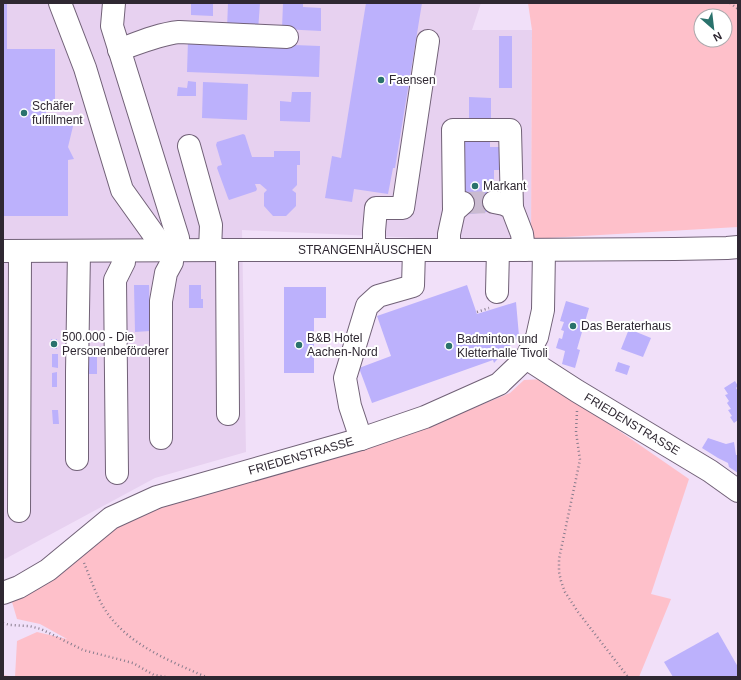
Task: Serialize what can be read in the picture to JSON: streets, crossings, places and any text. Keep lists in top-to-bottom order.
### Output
{
  "streets": {
    "street": ["STRANGENHÄUSCHEN", "FRIEDENSTRASSE"]
  },
  "crossings": [
    ["STRANGENHÄUSCHEN", "FRIEDENSTRASSE"]
  ],
  "places": [
    "Faensen",
    "Schäfer fulfillment",
    "Markant",
    "Das Beraterhaus",
    "500.000 - Die Personenbeförderer",
    "B&B Hotel Aachen-Nord",
    "Badminton und Kletterhalle Tivoli"
  ],
  "north": "bottom right"
}
